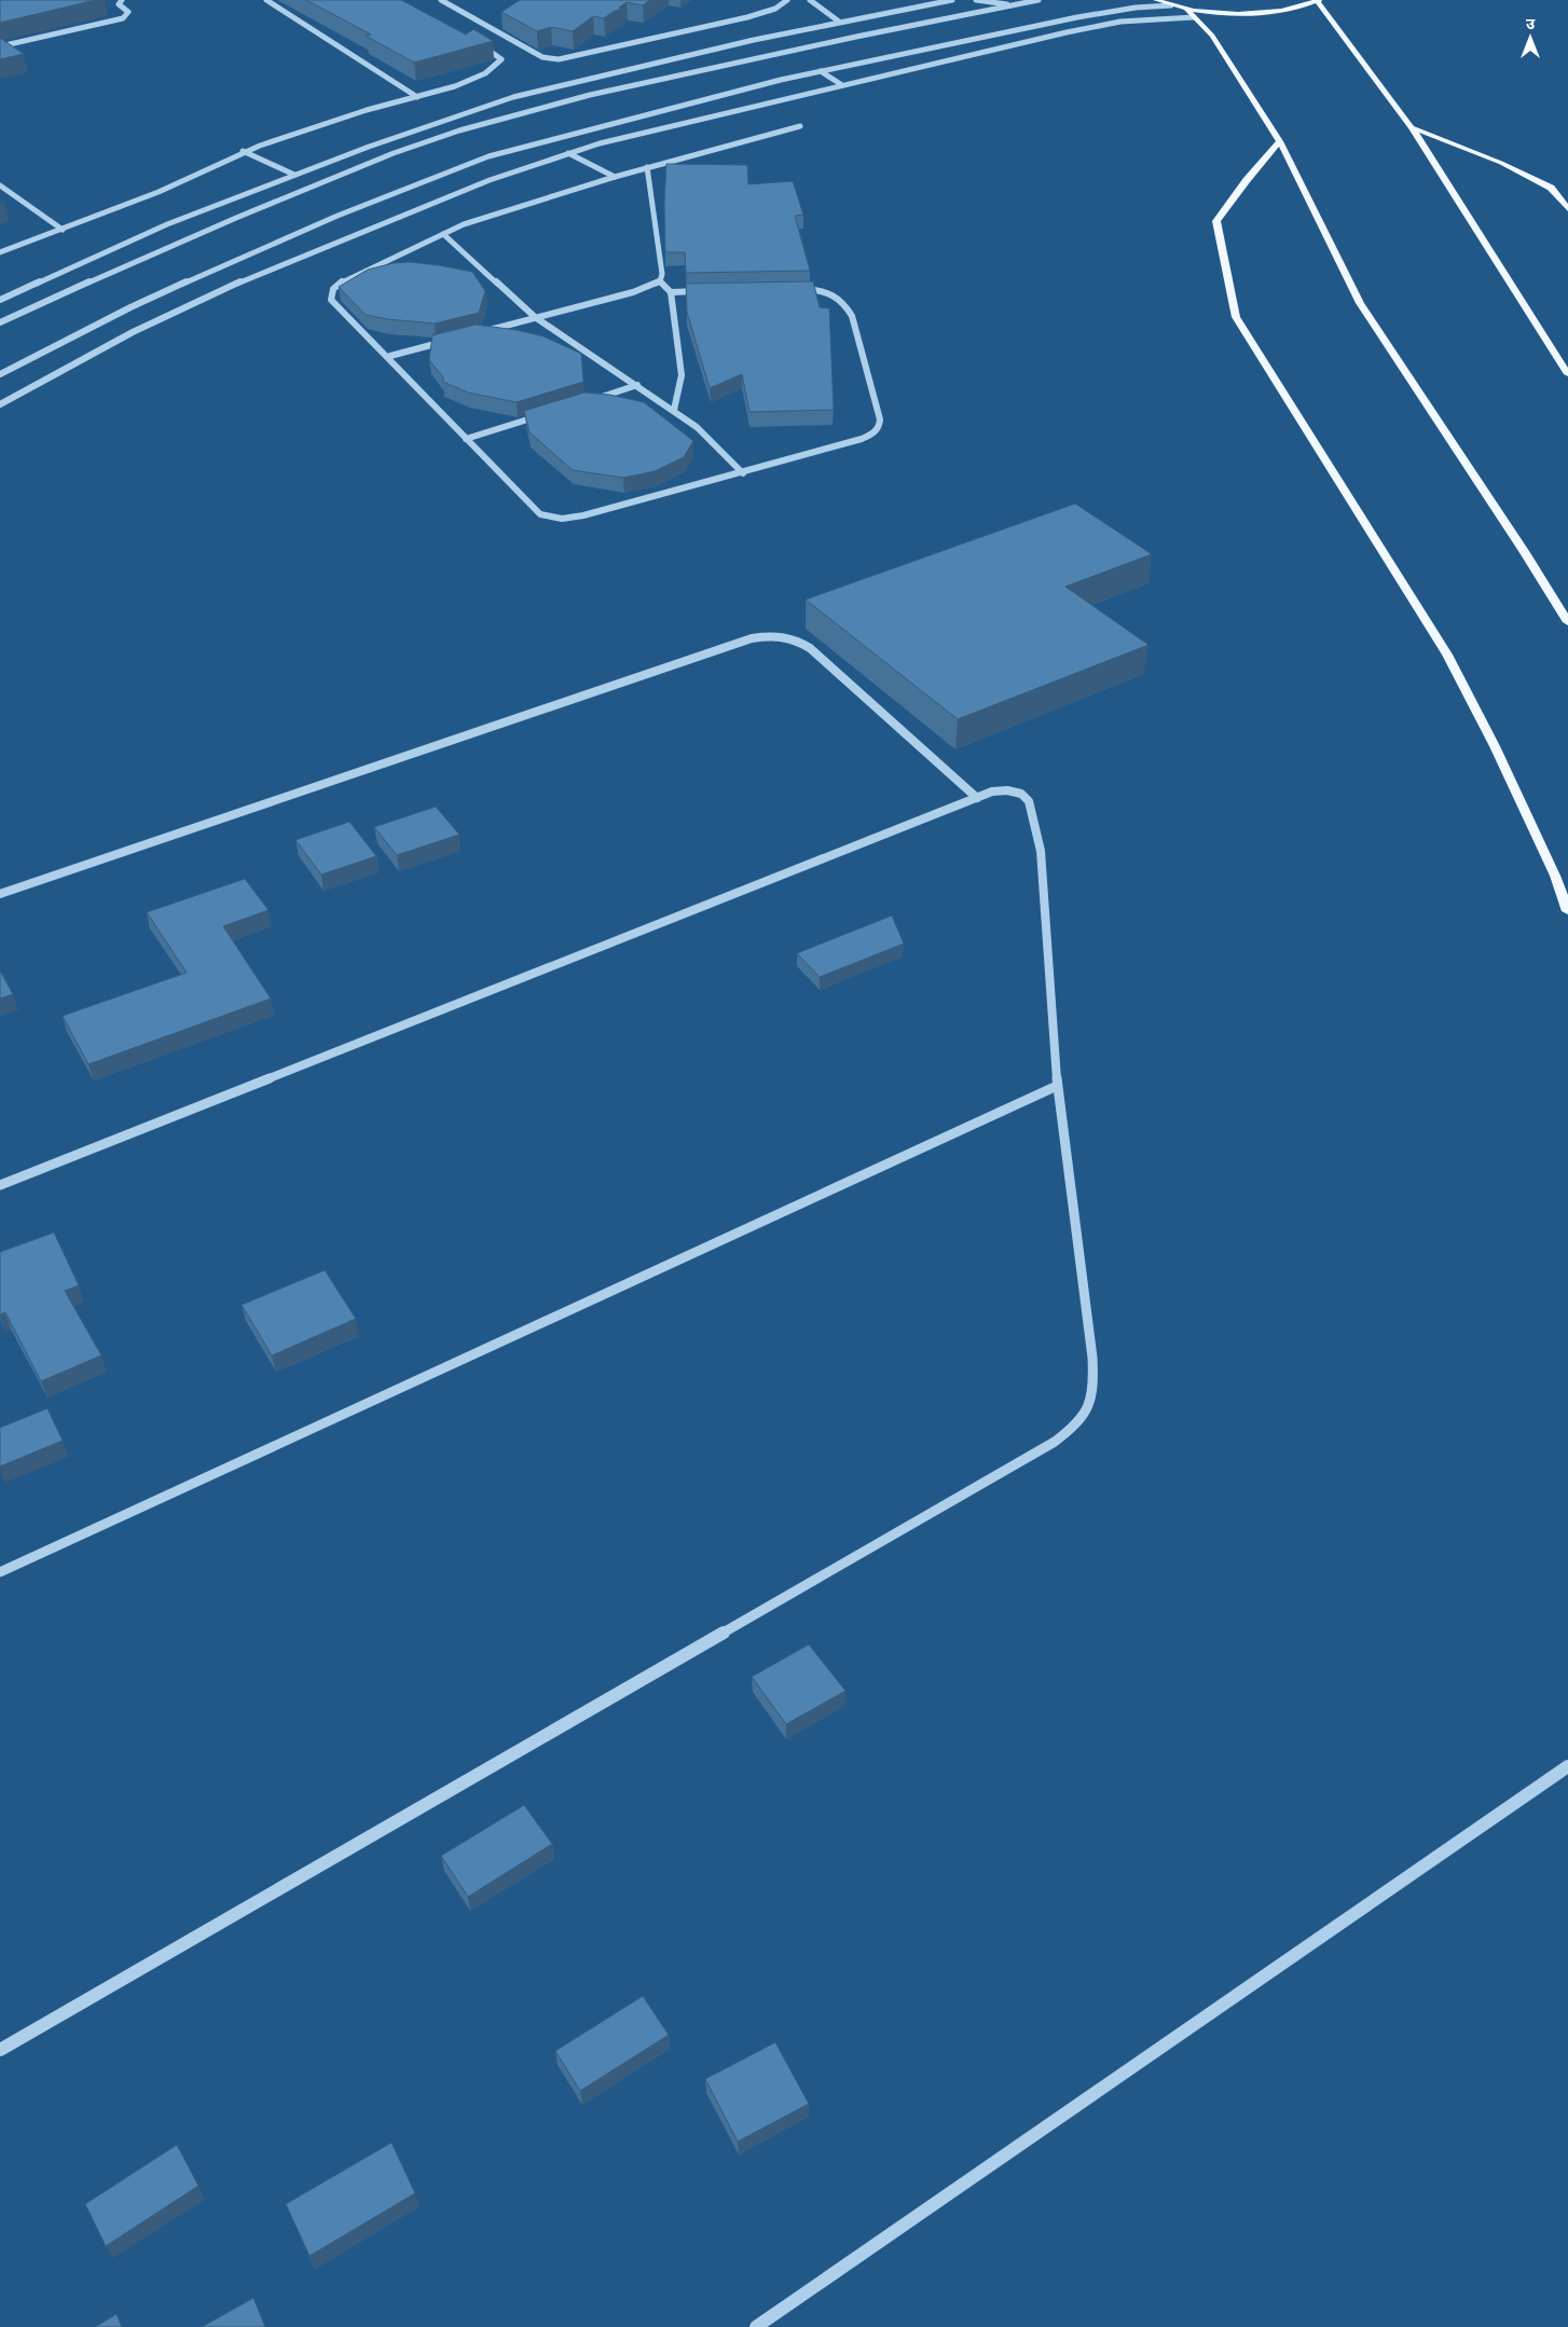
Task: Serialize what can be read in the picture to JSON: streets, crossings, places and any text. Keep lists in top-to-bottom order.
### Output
{
  "north": "top"
}
